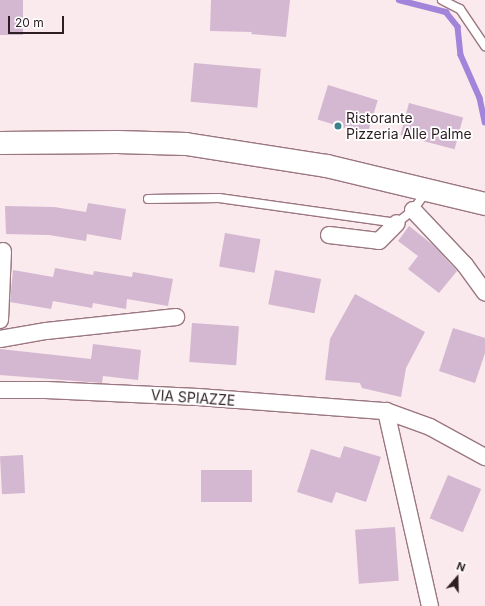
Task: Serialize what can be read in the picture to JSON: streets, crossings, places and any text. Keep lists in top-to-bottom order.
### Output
{
  "streets": {
    "street": ["VIA SPIAZZE"]
  },
  "places": ["Ristorante Pizzeria Alle Palme"],
  "scale_bar": "20 m",
  "north": "top"
}
